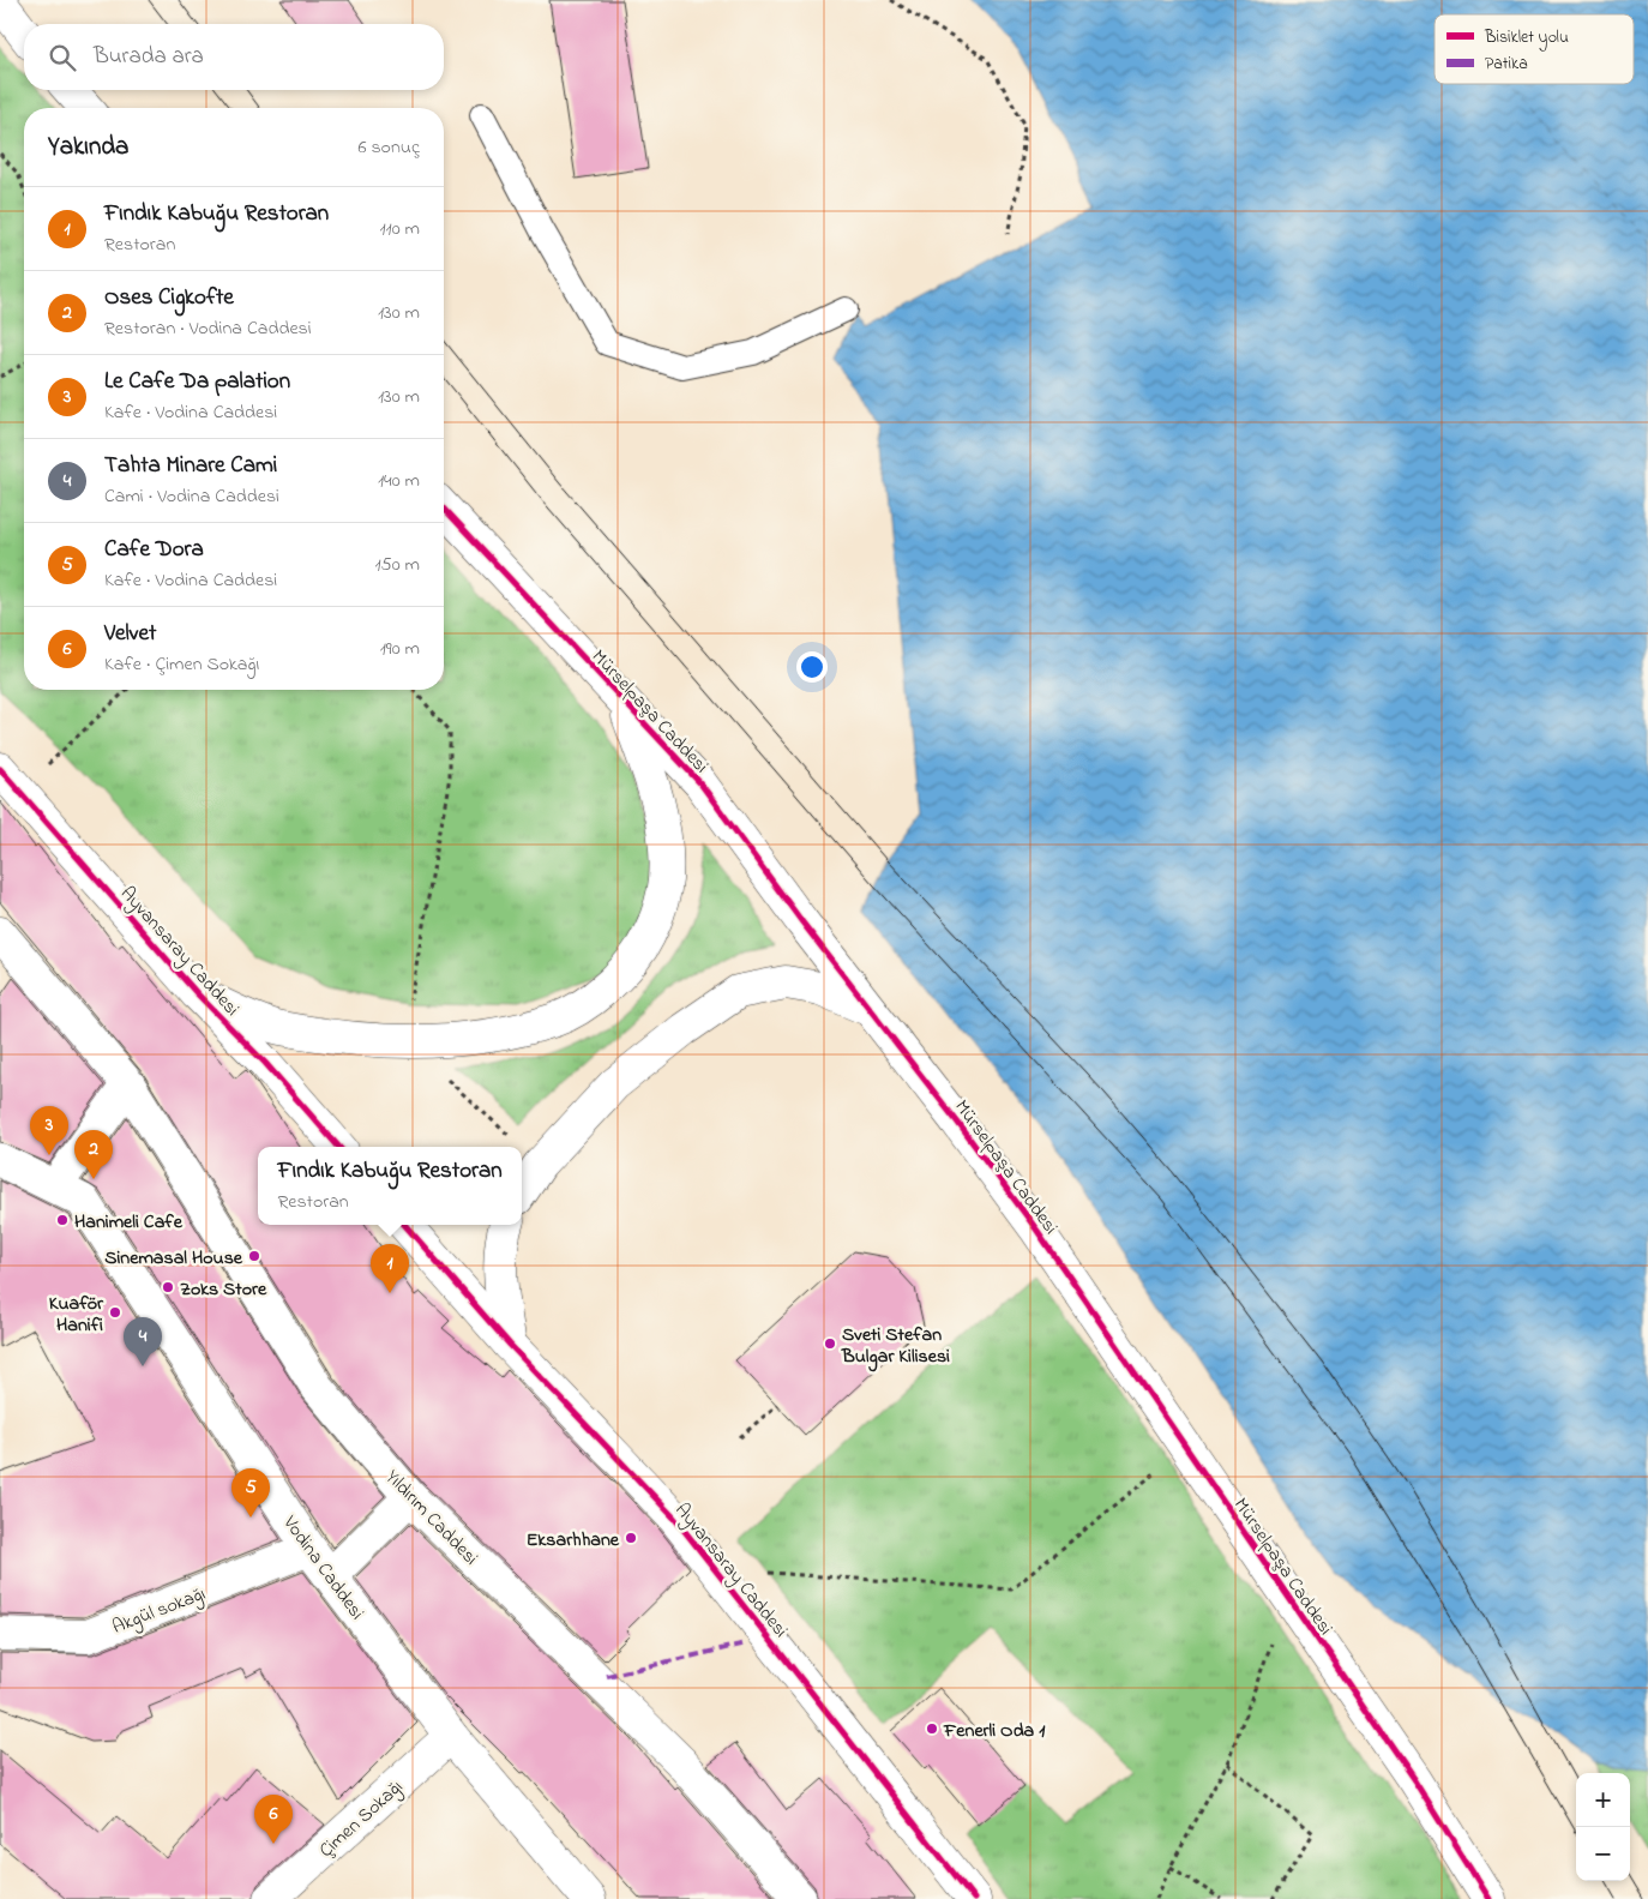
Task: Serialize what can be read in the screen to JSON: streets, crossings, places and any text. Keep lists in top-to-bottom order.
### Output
{
  "streets": {
    "main road": [
      "Mürselpaşa Caddesi",
      "Ayvansaray Caddesi",
      "Yıldırım Caddesi",
      "Vodina Caddesi",
      "Akgül sokağı",
      "Çimen Sokağı"
    ]
  },
  "crossings": [
    ["Vodina Caddesi", "Akgül sokağı"],
    ["Vodina Caddesi", "Çimen Sokağı"]
  ],
  "places": [
    "Hanimeli Cafe",
    "Sinemasal House",
    "Zoks Store",
    "Kuaför Hanifi",
    "Sveti Stefan Bulgar Kilisesi",
    "Eksarhhane",
    "Fenerli Oda 1"
  ],
  "legend": ["Bisiklet yolu", "Patika"],
  "page": {
    "search": "Burada ara",
    "heading": ["Yakında", "6 sonuç"],
    "list": [
      {
        "mark": "1",
        "name": "Fındık Kabuğu Restoran",
        "note": "Restoran",
        "value": "110 m"
      },
      {
        "mark": "2",
        "name": "Oses Cigkofte",
        "note": "Restoran · Vodina Caddesi",
        "value": "130 m"
      },
      {
        "mark": "3",
        "name": "Le Cafe Da palation",
        "note": "Kafe · Vodina Caddesi",
        "value": "130 m"
      },
      {
        "mark": "4",
        "name": "Tahta Minare Cami",
        "note": "Cami · Vodina Caddesi",
        "value": "140 m"
      },
      {
        "mark": "5",
        "name": "Cafe Dora",
        "note": "Kafe · Vodina Caddesi",
        "value": "150 m"
      },
      {
        "mark": "6",
        "name": "Velvet",
        "note": "Kafe · Çimen Sokağı",
        "value": "190 m"
      }
    ],
    "pins": [
      "3",
      "2",
      "1",
      "4",
      "5",
      "6"
    ],
    "popup": ["Fındık Kabuğu Restoran", "Restoran"],
    "map_buttons": ["+", "−"]
  }
}
